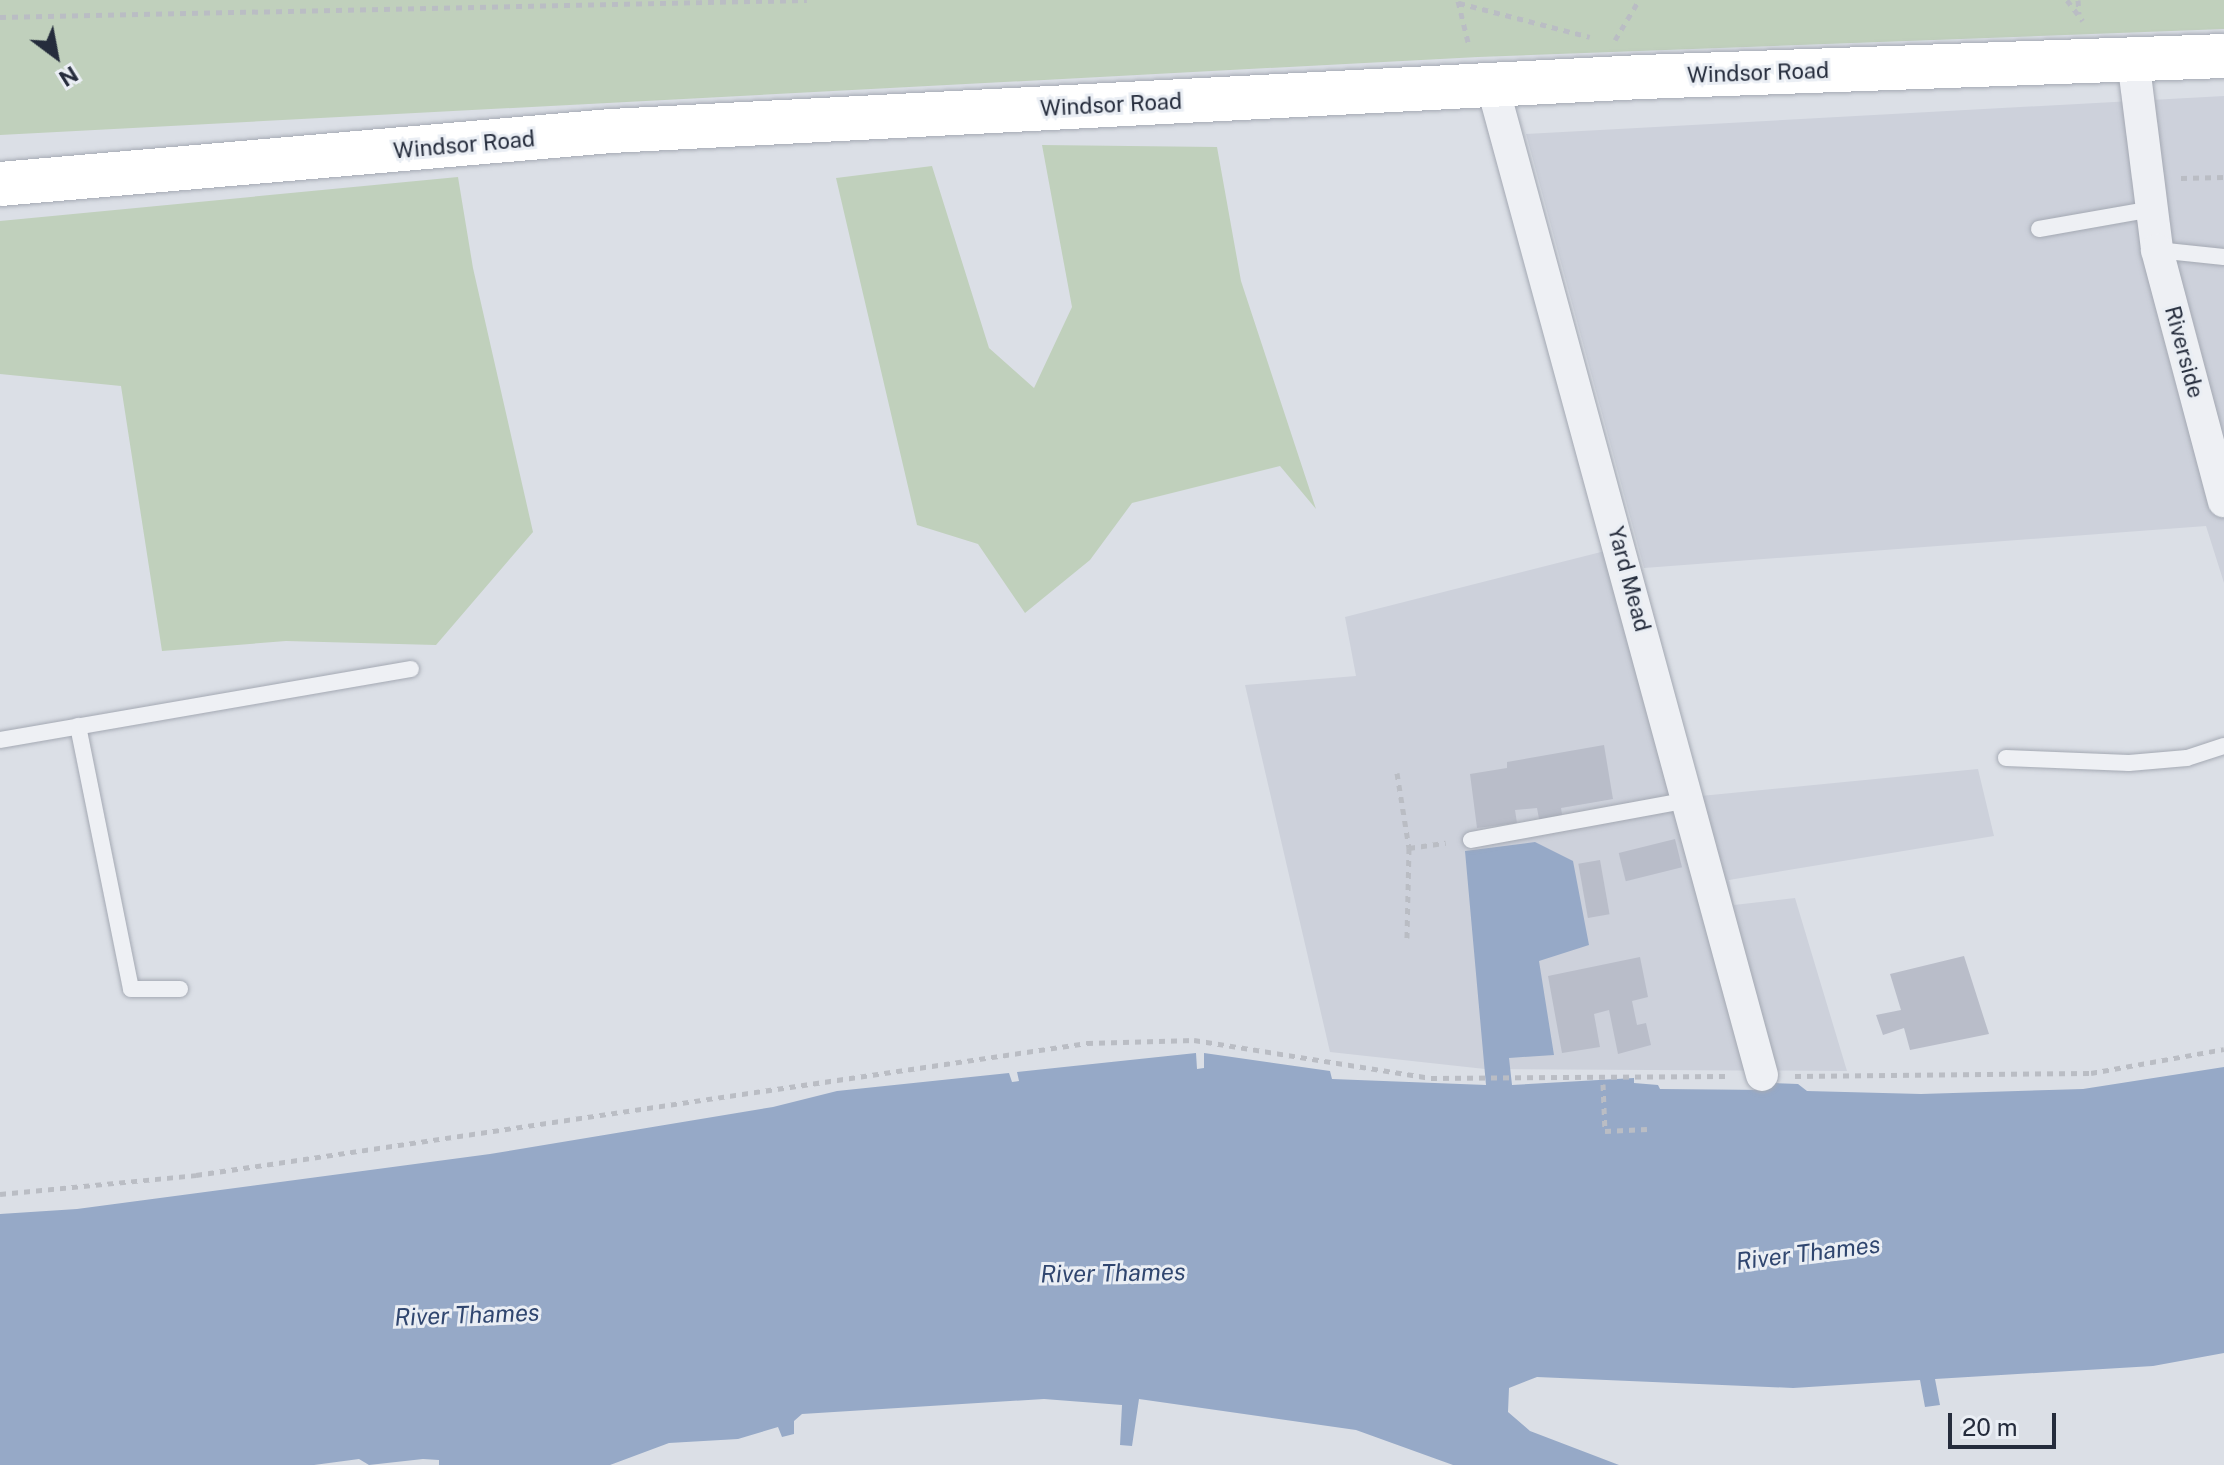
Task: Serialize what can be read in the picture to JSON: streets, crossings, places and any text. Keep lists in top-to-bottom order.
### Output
{
  "streets": {
    "main road": ["Windsor Road"],
    "street": ["Riverside", "Yard Mead"]
  },
  "crossings": [
    ["Windsor Road", "Riverside"],
    ["Windsor Road", "Yard Mead"]
  ],
  "water": ["River Thames"],
  "scale_bar": "20 m",
  "north": "bottom right"
}
